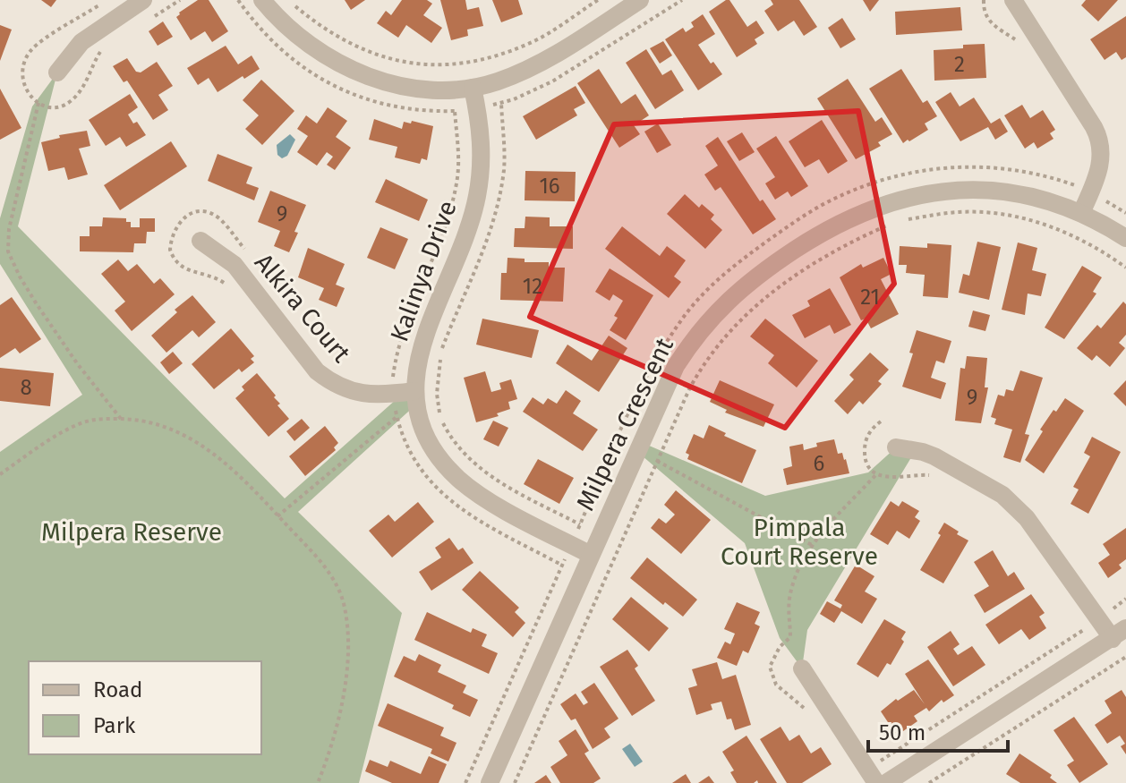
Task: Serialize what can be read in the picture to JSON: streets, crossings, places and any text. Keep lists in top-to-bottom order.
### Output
{
  "streets": {
    "street": ["Kalinya Drive", "Alkira Court", "Milpera Crescent"]
  },
  "crossings": [
    ["Kalinya Drive", "Alkira Court"],
    ["Kalinya Drive", "Milpera Crescent"]
  ],
  "parks": ["Pimpala Court Reserve", "Milpera Reserve"],
  "house_numbers": [
    "2",
    "16",
    "9",
    "12",
    "21",
    "8",
    "9",
    "6"
  ],
  "legend": ["Road", "Park"],
  "scale_bar": "50 m"
}
